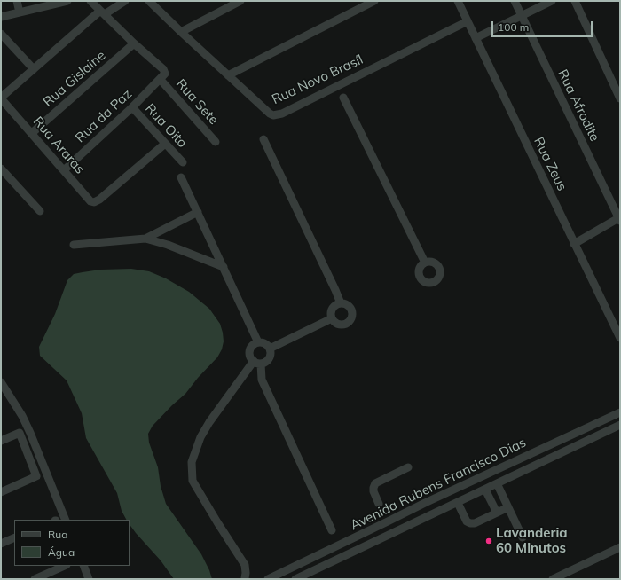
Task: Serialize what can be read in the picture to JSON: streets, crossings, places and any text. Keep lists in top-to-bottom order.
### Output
{
  "streets": {
    "street": [
      "Rua Gislaine",
      "Rua Novo Brasíl",
      "Rua Sete",
      "Rua Afrodite",
      "Rua da Paz",
      "Rua Oito",
      "Rua Araras",
      "Rua Zeus",
      "Avenida Rubens Francisco Dias"
    ]
  },
  "crossings": [
    ["Rua Gislaine", "Rua Araras"],
    ["Rua Novo Brasíl", "Rua Zeus"],
    ["Rua Sete", "Rua da Paz"],
    ["Rua da Paz", "Rua Oito"],
    ["Rua da Paz", "Rua Araras"],
    ["Rua Oito", "Rua Araras"]
  ],
  "places": ["Lavanderia 60 Minutos"],
  "legend": ["Rua", "Água"],
  "scale_bar": "100 m"
}
